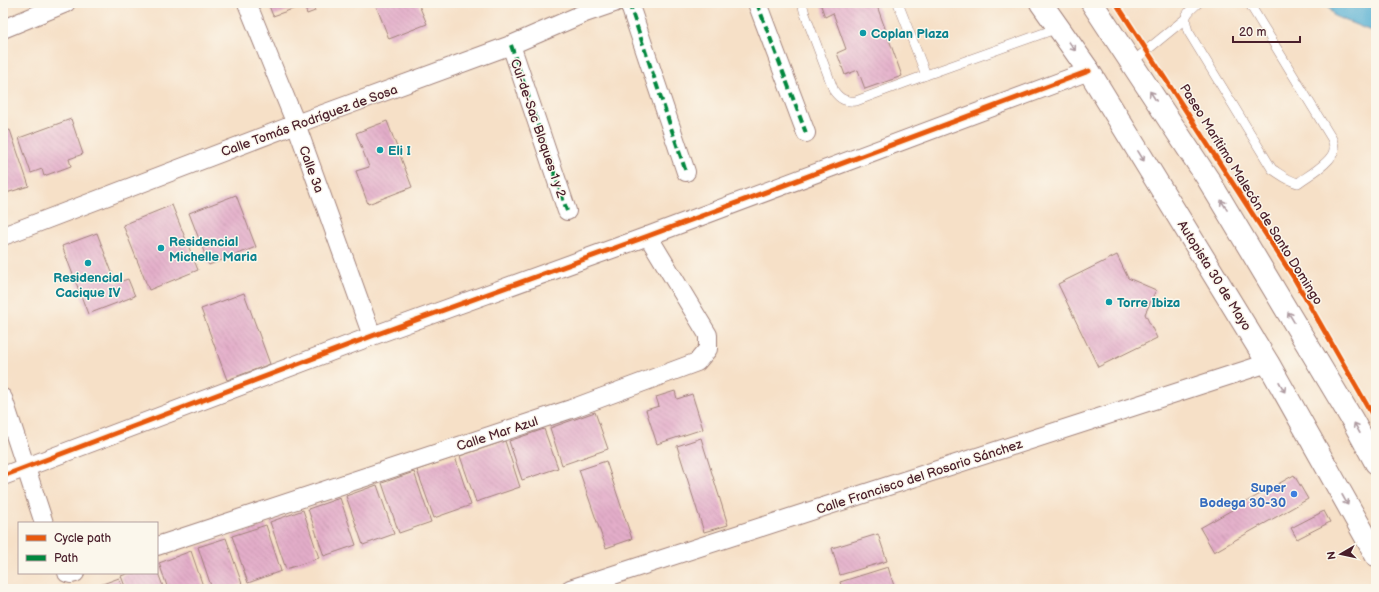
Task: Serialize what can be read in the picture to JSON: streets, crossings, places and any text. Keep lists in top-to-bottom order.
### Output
{
  "streets": {
    "highway": ["Autopista 30 de Mayo"],
    "street": [
      "Calle Tomás Rodríguez de Sosa",
      "Cul-de-Sac Bloques 1 y 2",
      "Calle 3a",
      "Calle Mar Azul",
      "Calle Francisco del Rosario Sánchez"
    ],
    "cycle path": ["Paseo Marítimo Malecón de Santo Domingo"]
  },
  "crossings": [
    ["Calle Tomás Rodríguez de Sosa", "Cul-de-Sac Bloques 1 y 2"],
    ["Calle Tomás Rodríguez de Sosa", "Calle 3a"],
    ["Autopista 30 de Mayo", "Calle Francisco del Rosario Sánchez"]
  ],
  "places": [
    "Coplan Plaza",
    "Eli I",
    "Residencial Michelle Maria",
    "Residencial Cacique IV",
    "Torre Ibiza",
    "Super Bodega 30-30"
  ],
  "legend": ["Cycle path", "Path"],
  "scale_bar": "20 m",
  "north": "left"
}
